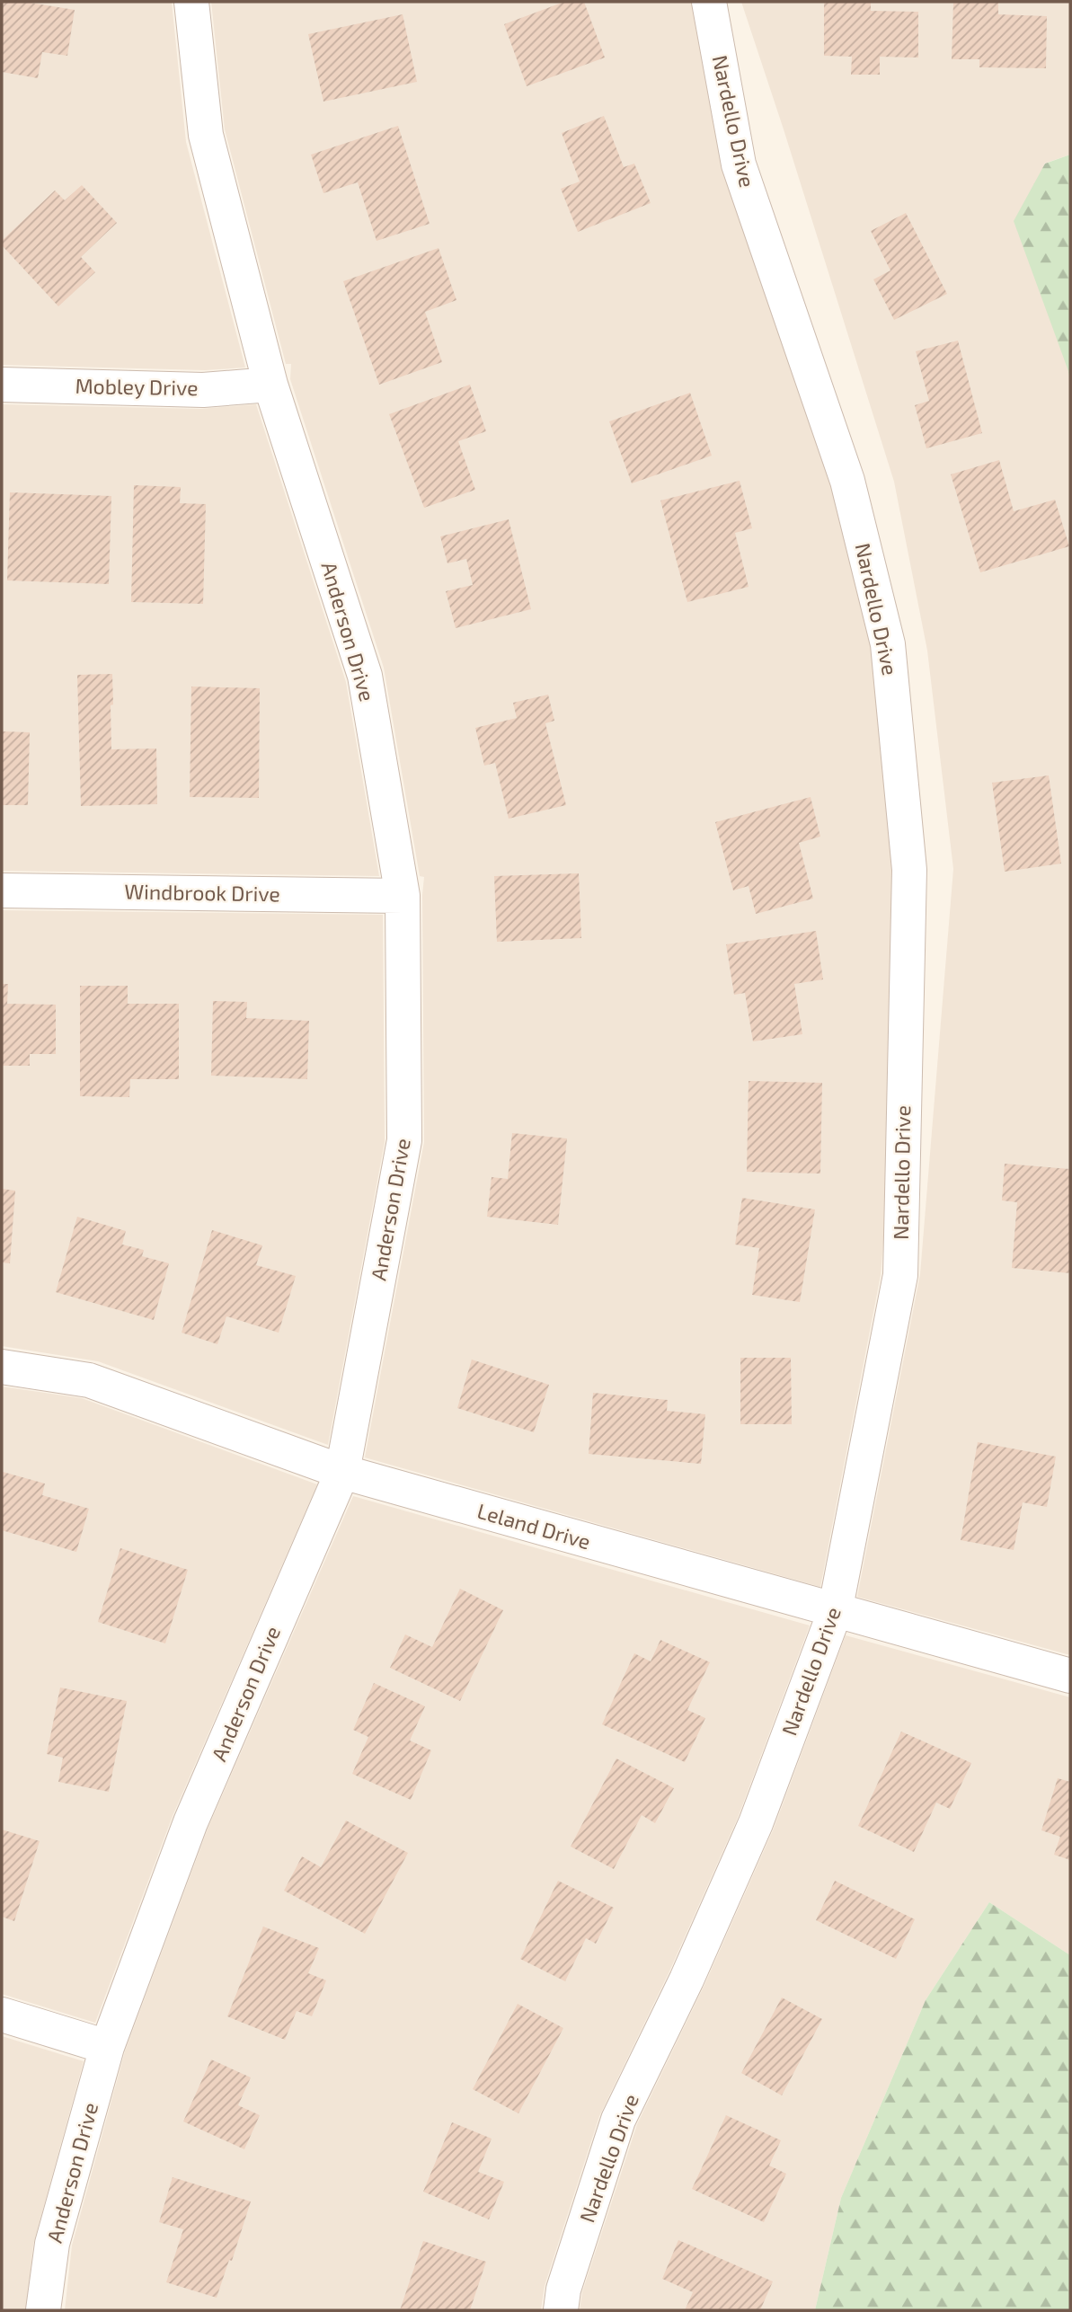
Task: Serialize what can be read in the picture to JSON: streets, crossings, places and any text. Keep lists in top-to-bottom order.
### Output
{
  "streets": {
    "street": [
      "Nardello Drive",
      "Mobley Drive",
      "Anderson Drive",
      "Windbrook Drive",
      "Leland Drive"
    ]
  },
  "crossings": [
    ["Nardello Drive", "Leland Drive"],
    ["Mobley Drive", "Anderson Drive"],
    ["Anderson Drive", "Windbrook Drive"],
    ["Anderson Drive", "Leland Drive"]
  ]
}
